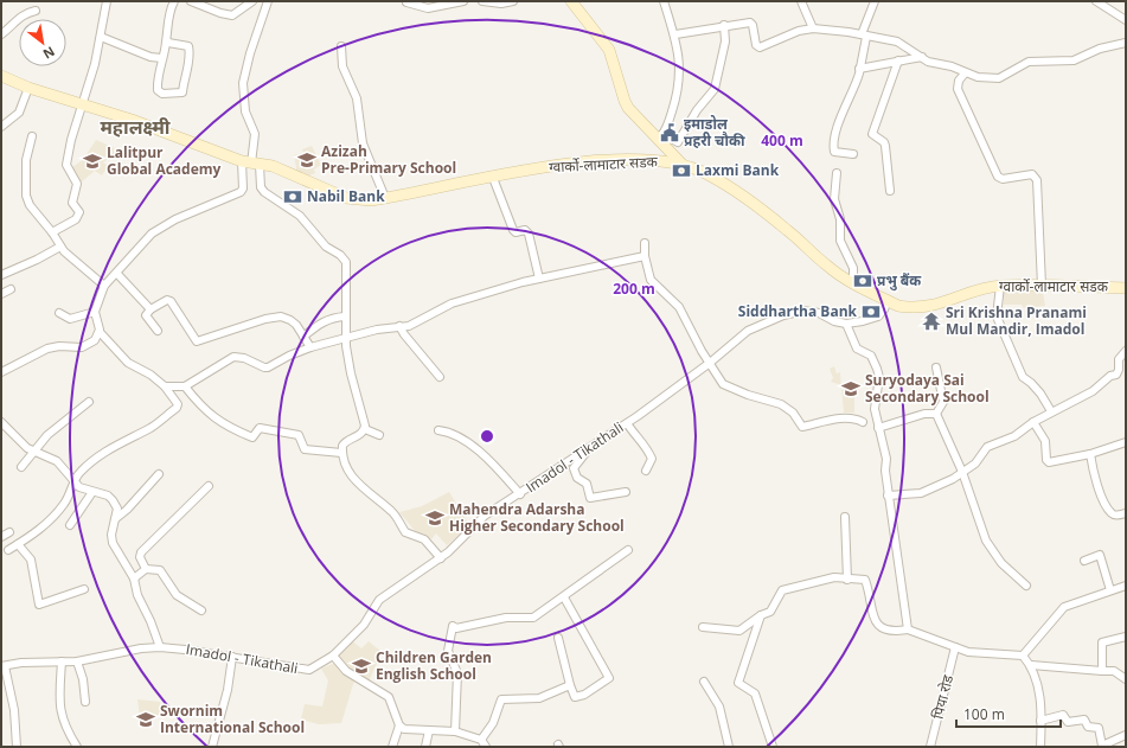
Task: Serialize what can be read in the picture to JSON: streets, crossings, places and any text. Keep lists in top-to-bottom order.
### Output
{
  "streets": {
    "main road": ["ग्वार्को-लामाटार सडक"],
    "street": ["Imadol - Tikathali", "पिया रोड"]
  },
  "districts": ["महालक्ष्मी"],
  "places": {
    "public building": ["इमाडोल प्रहरी चौकी"],
    "school or university": [
      "Azizah Pre-Primary School",
      "Lalitpur Global Academy",
      "Suryodaya Sai Secondary School",
      "Mahendra Adarsha Higher Secondary School",
      "Children Garden English School",
      "Swornim International School"
    ],
    "bank": [
      "Laxmi Bank",
      "Nabil Bank",
      "प्रभु बैंक",
      "Siddhartha Bank"
    ],
    "temple": ["Sri Krishna Pranami Mul Mandir, Imadol"]
  },
  "scale_bar": "100 m",
  "north": "bottom right",
  "rings": ["400 m", "200 m"]
}
